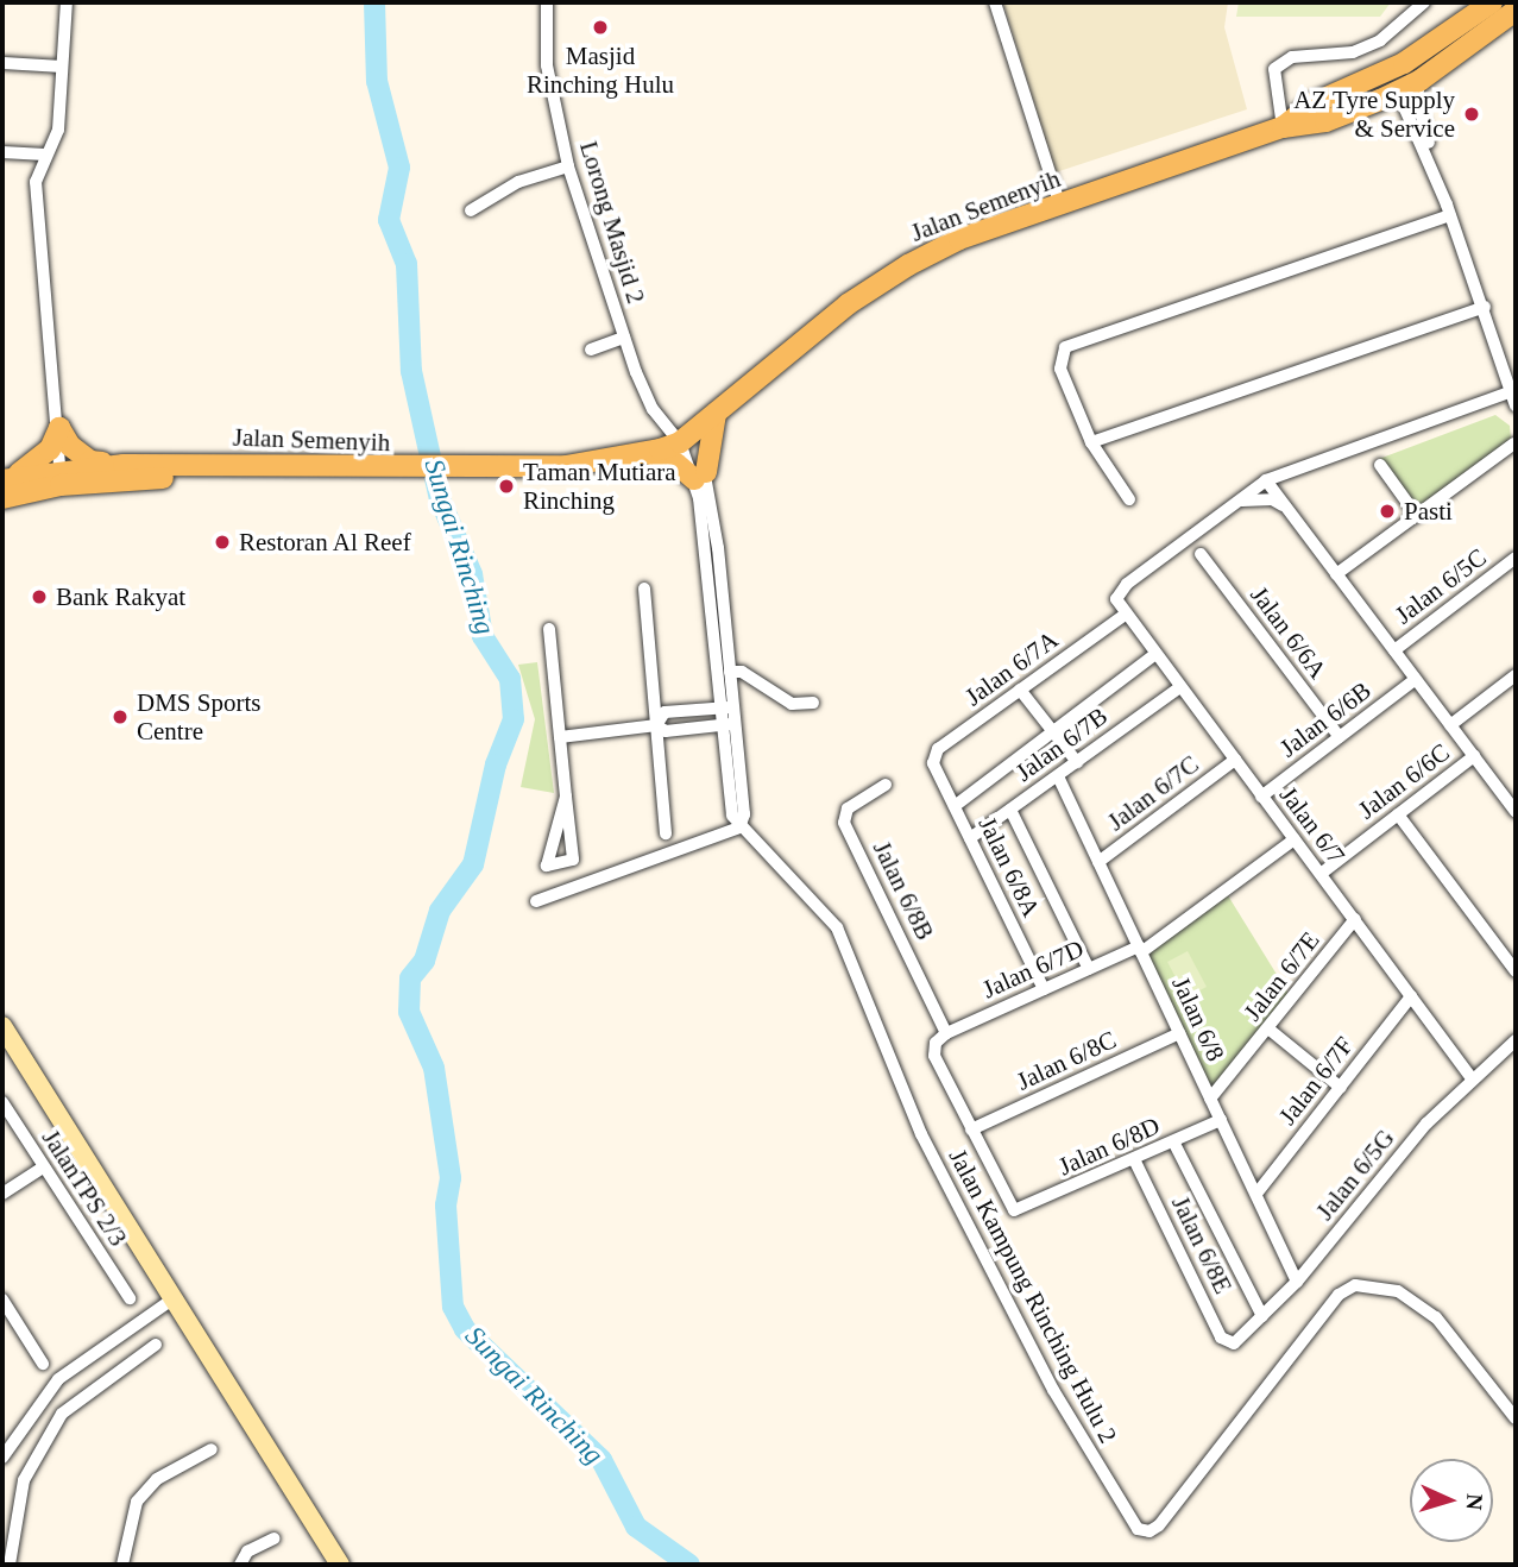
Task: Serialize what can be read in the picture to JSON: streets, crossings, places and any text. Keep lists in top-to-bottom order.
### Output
{
  "streets": {
    "main road": ["Jalan Semenyih"],
    "street": [
      "Lorong Masjid 2",
      "Jalan 6/5C",
      "Jalan 6/6A",
      "Jalan 6/7A",
      "Jalan 6/6B",
      "Jalan 6/7B",
      "Jalan 6/6C",
      "Jalan 6/7C",
      "Jalan 6/7",
      "Jalan 6/8A",
      "Jalan 6/8B",
      "Jalan 6/7D",
      "Jalan 6/7E",
      "Jalan 6/8",
      "Jalan 6/8C",
      "Jalan 6/7F",
      "Jalan 6/8D",
      "Jalan 6/5G",
      "JalanTPS 2/3",
      "Jalan 6/8E",
      "Jalan Kampung Rinching Hulu 2"
    ]
  },
  "crossings": [
    ["Jalan Semenyih", "Lorong Masjid 2"],
    ["Jalan 6/6A", "Jalan 6/6B"],
    ["Jalan 6/7A", "Jalan 6/7"],
    ["Jalan 6/7A", "Jalan 6/8A"],
    ["Jalan 6/6B", "Jalan 6/7"],
    ["Jalan 6/7B", "Jalan 6/7"],
    ["Jalan 6/7B", "Jalan 6/8A"],
    ["Jalan 6/7B", "Jalan 6/8"],
    ["Jalan 6/6C", "Jalan 6/7"],
    ["Jalan 6/7C", "Jalan 6/7"],
    ["Jalan 6/7C", "Jalan 6/8"],
    ["Jalan 6/7", "Jalan 6/7D"],
    ["Jalan 6/7", "Jalan 6/7E"],
    ["Jalan 6/7", "Jalan 6/7F"],
    ["Jalan 6/7", "Jalan 6/5G"],
    ["Jalan 6/8A", "Jalan 6/7D"],
    ["Jalan 6/8B", "Jalan 6/7D"],
    ["Jalan 6/7D", "Jalan 6/8"],
    ["Jalan 6/7E", "Jalan 6/8"],
    ["Jalan 6/8", "Jalan 6/8C"],
    ["Jalan 6/8", "Jalan 6/7F"],
    ["Jalan 6/8", "Jalan 6/8D"],
    ["Jalan 6/8", "Jalan 6/5G"],
    ["Jalan 6/8C", "Jalan 6/8D"],
    ["Jalan 6/8D", "Jalan 6/8E"],
    ["Jalan 6/5G", "Jalan 6/8E"]
  ],
  "water": ["Sungai Rinching"],
  "places": [
    "Masjid Rinching Hulu",
    "AZ Tyre Supply & Service",
    "Taman Mutiara Rinching",
    "Pasti",
    "Restoran Al Reef",
    "Bank Rakyat",
    "DMS Sports Centre"
  ],
  "north": "right"
}
